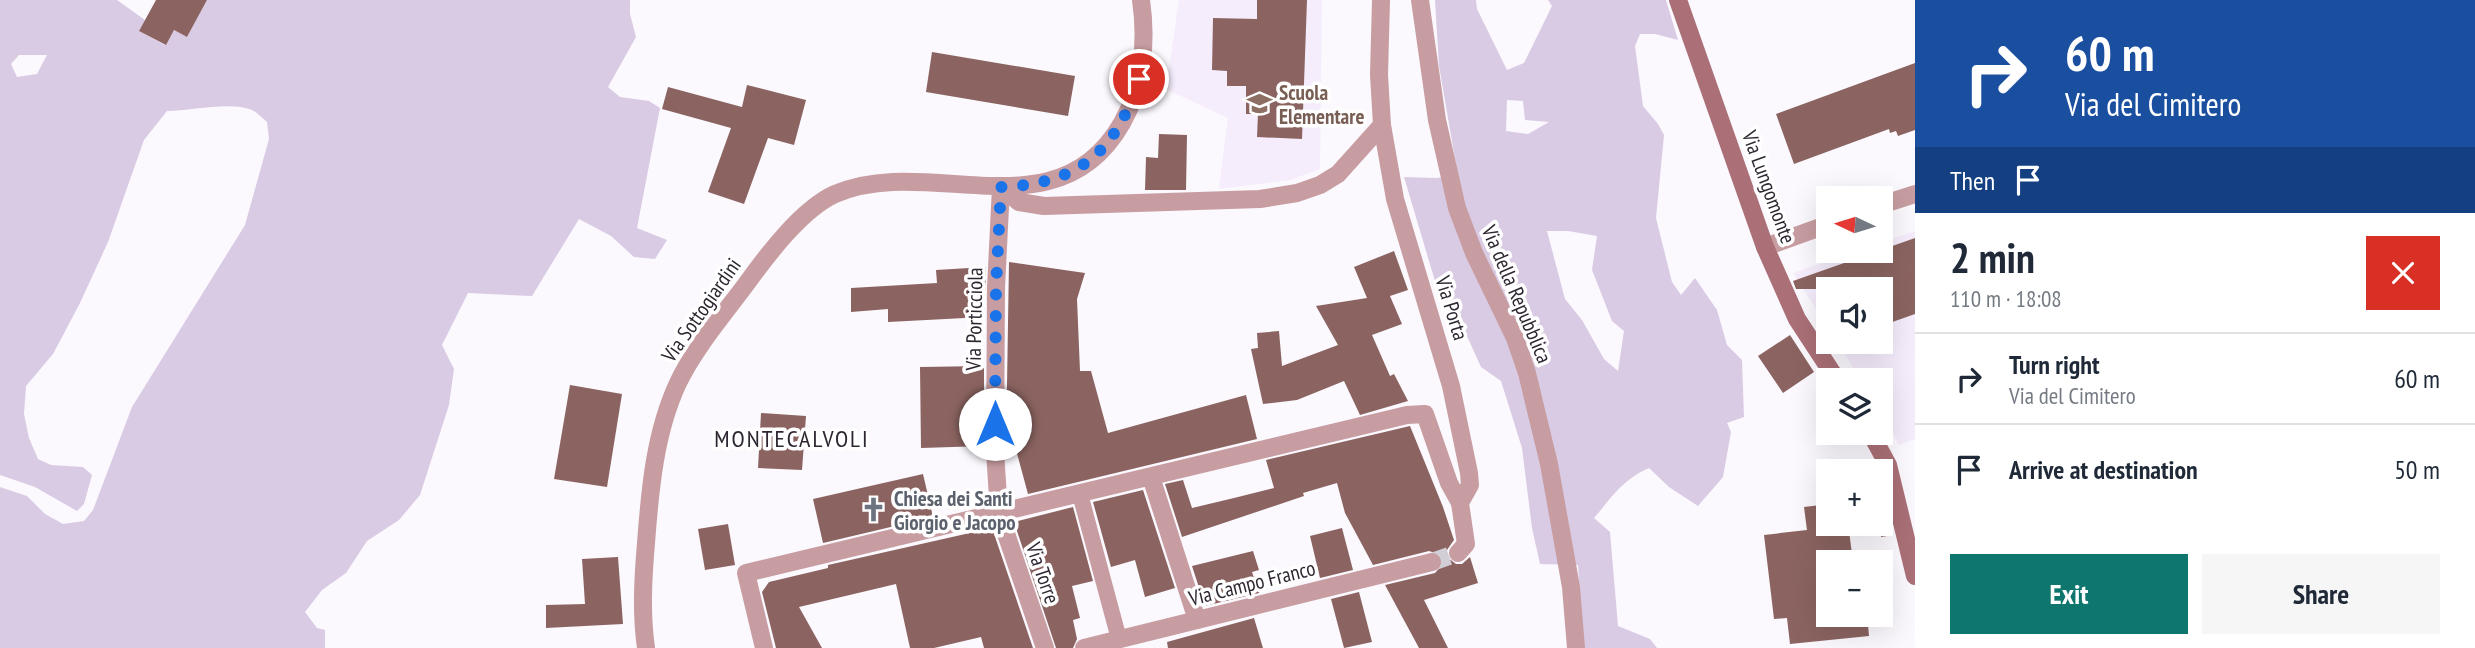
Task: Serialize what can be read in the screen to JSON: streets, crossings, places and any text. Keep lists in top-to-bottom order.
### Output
{
  "streets": {
    "street": [
      "Via Lungomonte",
      "Via della Repubblica",
      "Via Porta",
      "Via Sottogiardini",
      "Via Porticciola",
      "Via Torre",
      "Via Campo Franco"
    ]
  },
  "crossings": [
    ["Via Sottogiardini", "Via Porticciola"],
    ["Via Porticciola", "Via Torre"]
  ],
  "districts": ["MONTECALVOLI"],
  "places": {
    "school or university": ["Scuola Elementare"],
    "church": ["Chiesa dei Santi Giorgio e Jacopo"]
  },
  "north": "left",
  "page": {
    "turn": ["60 m", "Via del Cimitero"],
    "then": "Then",
    "map_buttons": ["+", "−"],
    "heading": ["2 min", "110 m · 18:08"],
    "list": [
      {
        "name": "Turn right",
        "note": "Via del Cimitero",
        "value": "60 m"
      },
      {
        "name": "Arrive at destination",
        "value": "50 m"
      }
    ],
    "buttons": ["Exit", "Share"]
  }
}
